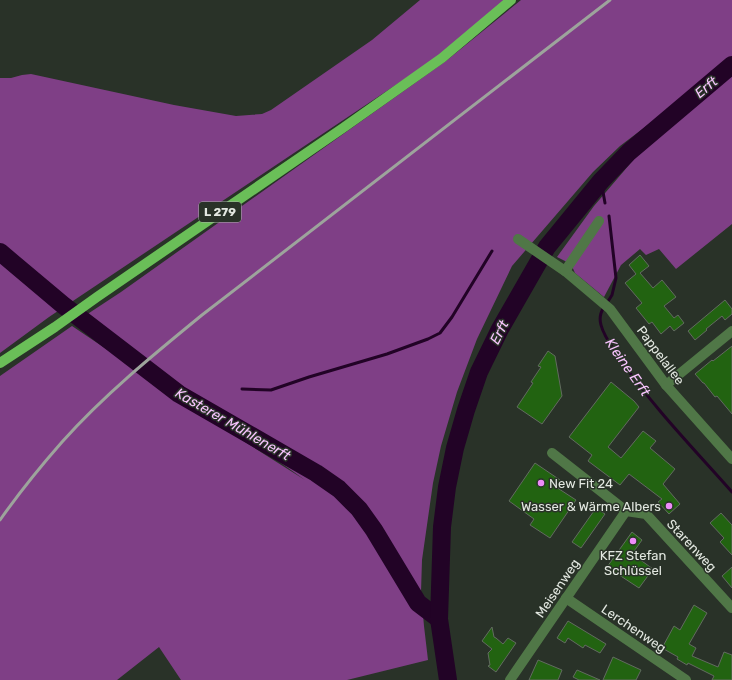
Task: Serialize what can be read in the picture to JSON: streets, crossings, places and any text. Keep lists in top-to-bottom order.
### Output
{
  "streets": {
    "main road": ["L 279"],
    "street": [
      "Pappelallee",
      "Starenweg",
      "Meisenweg",
      "Lerchenweg"
    ]
  },
  "crossings": [
    ["Starenweg", "Meisenweg"],
    ["Meisenweg", "Lerchenweg"]
  ],
  "water": ["Erft", "Kleine Erft", "Kasterer Mühlenerft"],
  "places": ["New Fit 24", "Wasser & Wärme Albers", "KFZ Stefan Schlüssel"]
}
